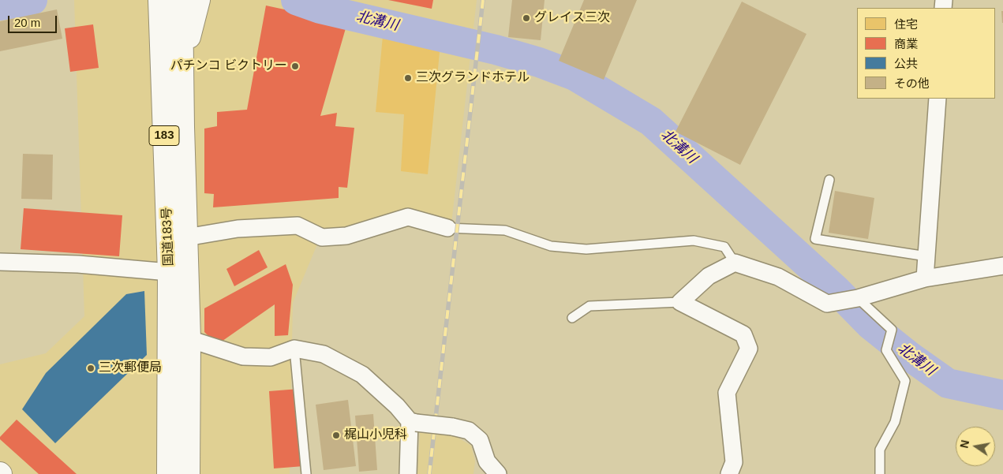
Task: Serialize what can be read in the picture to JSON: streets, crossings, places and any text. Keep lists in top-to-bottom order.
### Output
{
  "streets": {
    "highway": ["183", "国道183号"]
  },
  "water": ["北溝川"],
  "places": [
    "グレイス三次",
    "パチンコ ビクトリー",
    "三次グランドホテル",
    "三次郵便局",
    "梶山小児科"
  ],
  "legend": [
    "住宅",
    "商業",
    "公共",
    "その他"
  ],
  "scale_bar": "20 m",
  "north": "left"
}
